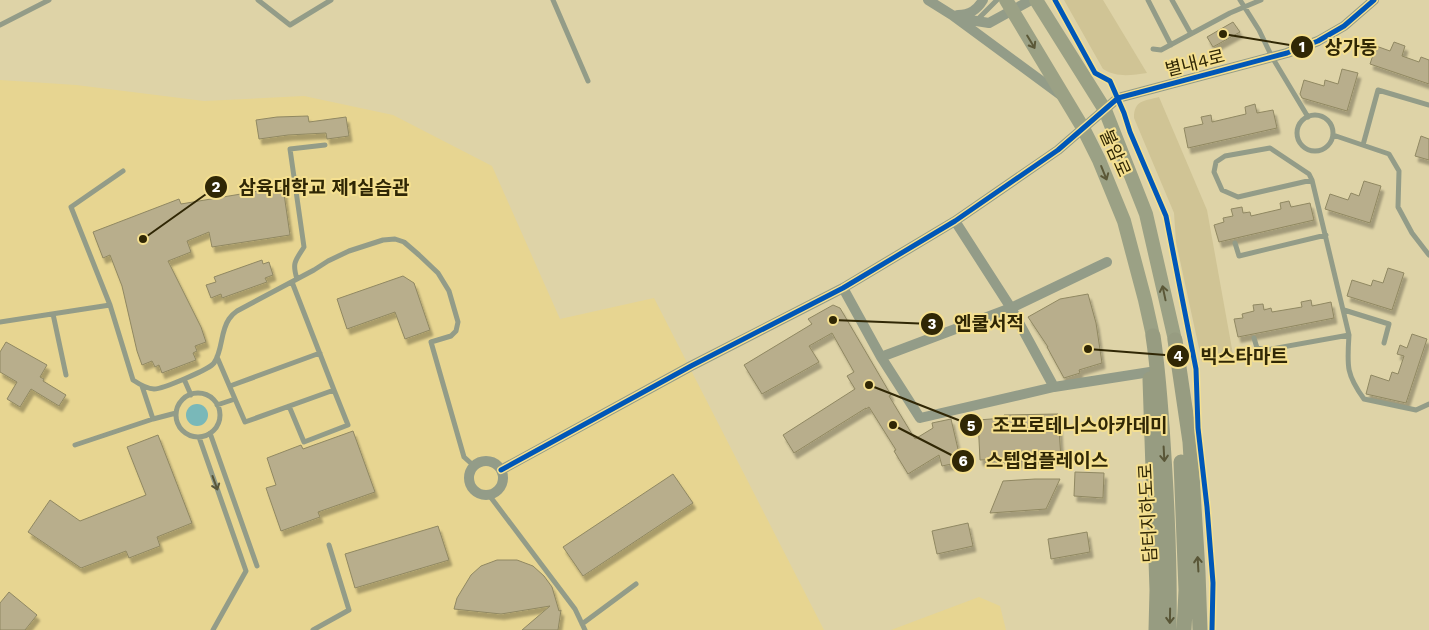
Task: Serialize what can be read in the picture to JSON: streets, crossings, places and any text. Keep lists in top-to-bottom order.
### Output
{
  "streets": {
    "main road": ["담터지하도로"],
    "street": ["별내4로", "불암로"]
  },
  "crossings": [
    ["별내4로", "불암로"],
    ["불암로", "담터지하도로"]
  ],
  "places": [
    "상가동",
    "삼육대학교 제1실습관",
    "엔쿨서적",
    "빅스타마트",
    "조프로테니스아카데미",
    "스텝업플레이스"
  ]
}
